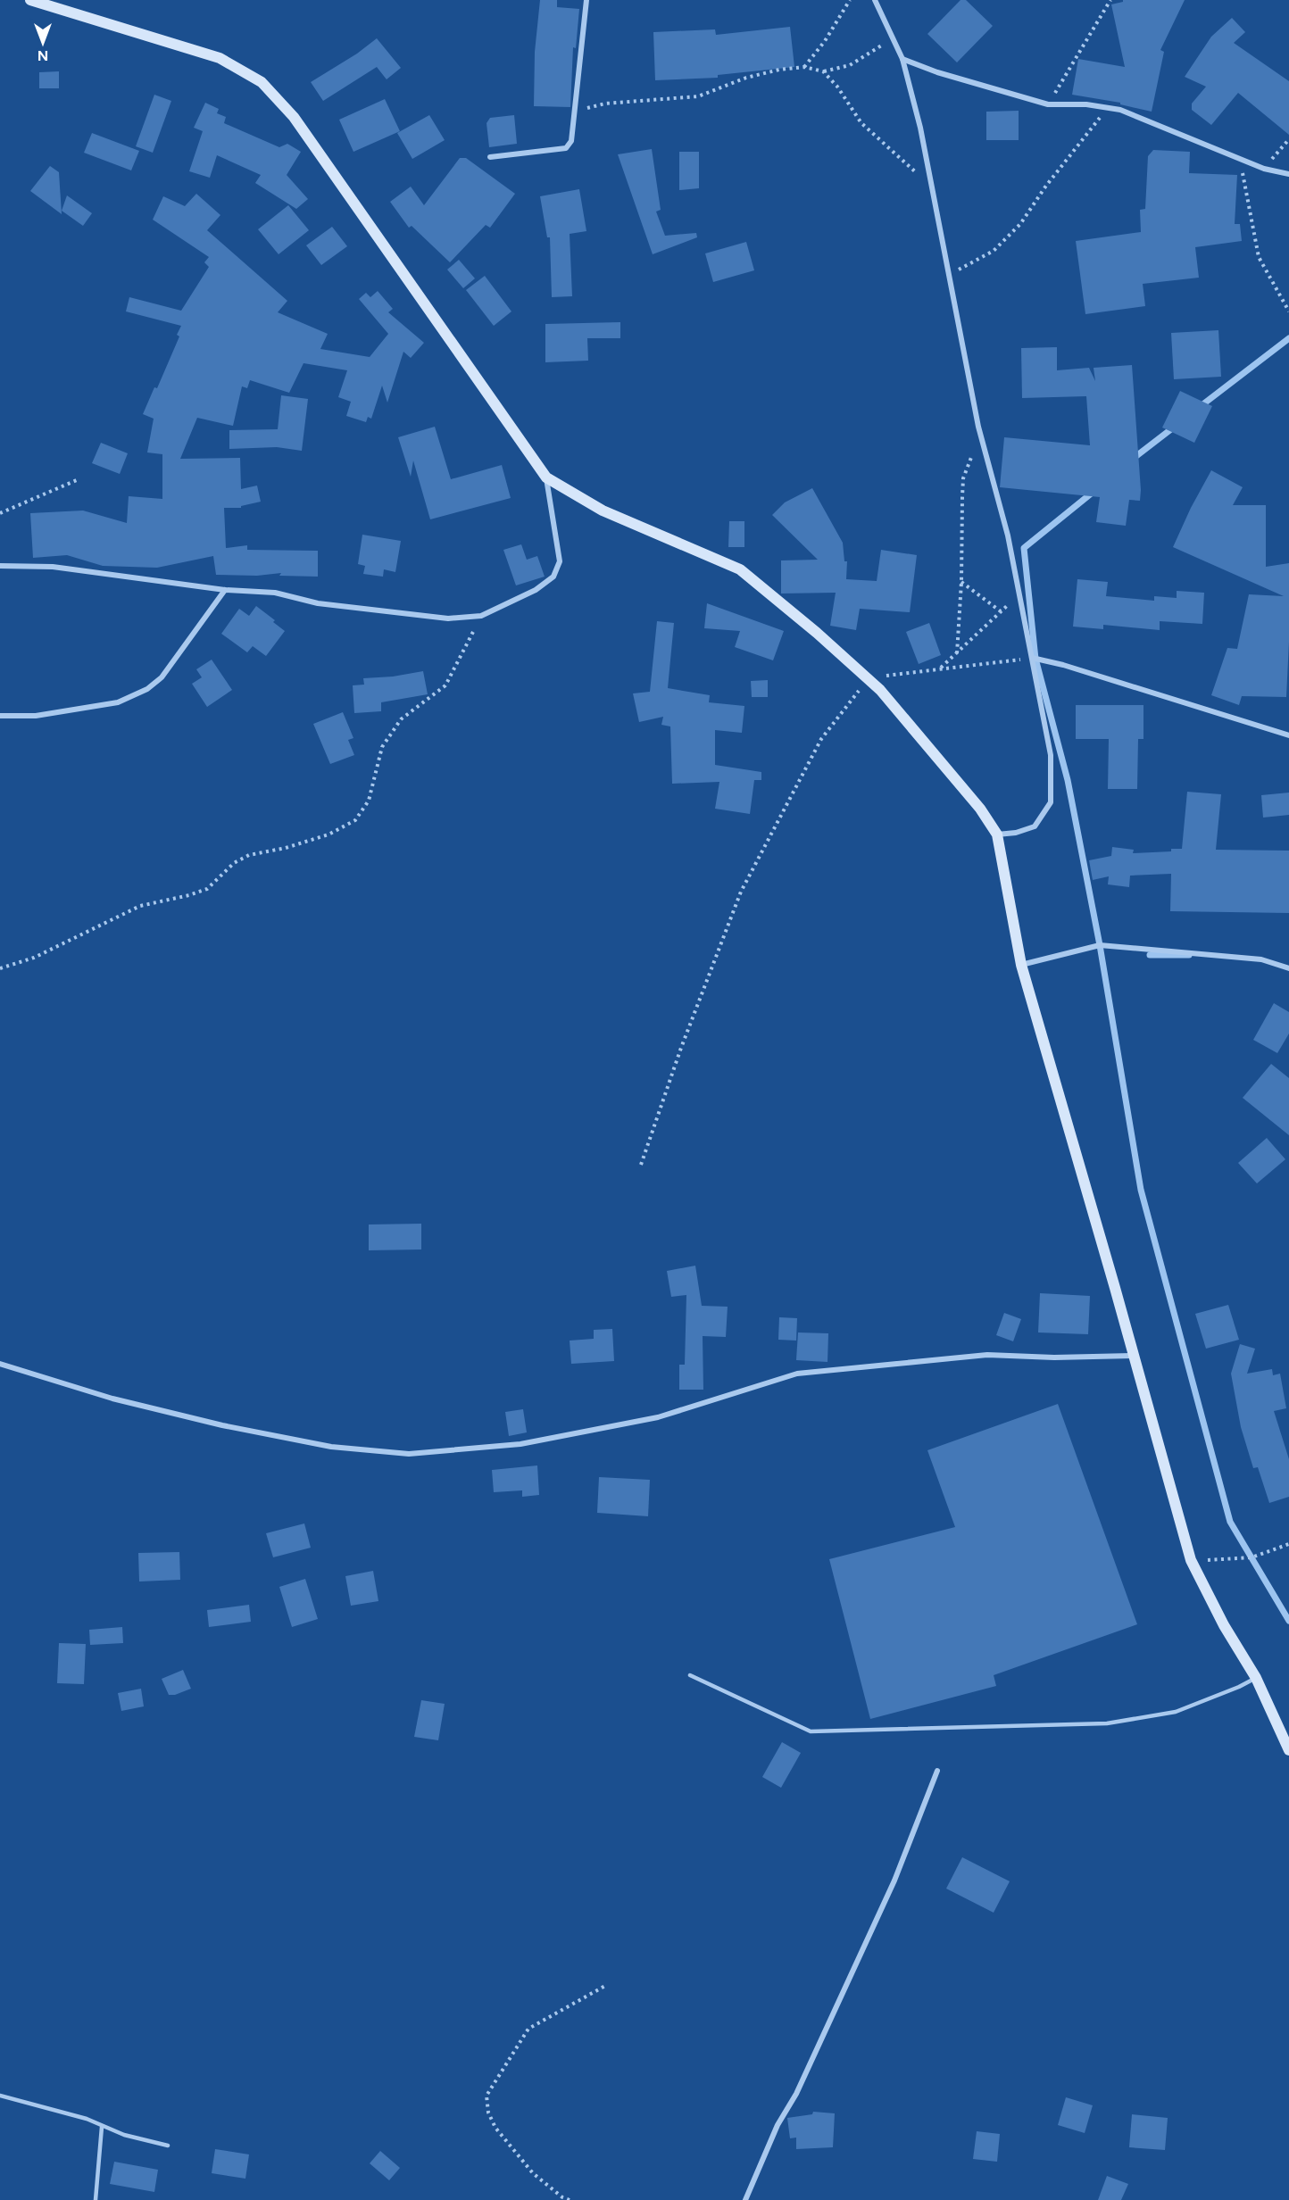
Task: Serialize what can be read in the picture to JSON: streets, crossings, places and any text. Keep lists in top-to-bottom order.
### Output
{
  "north": "bottom"
}
